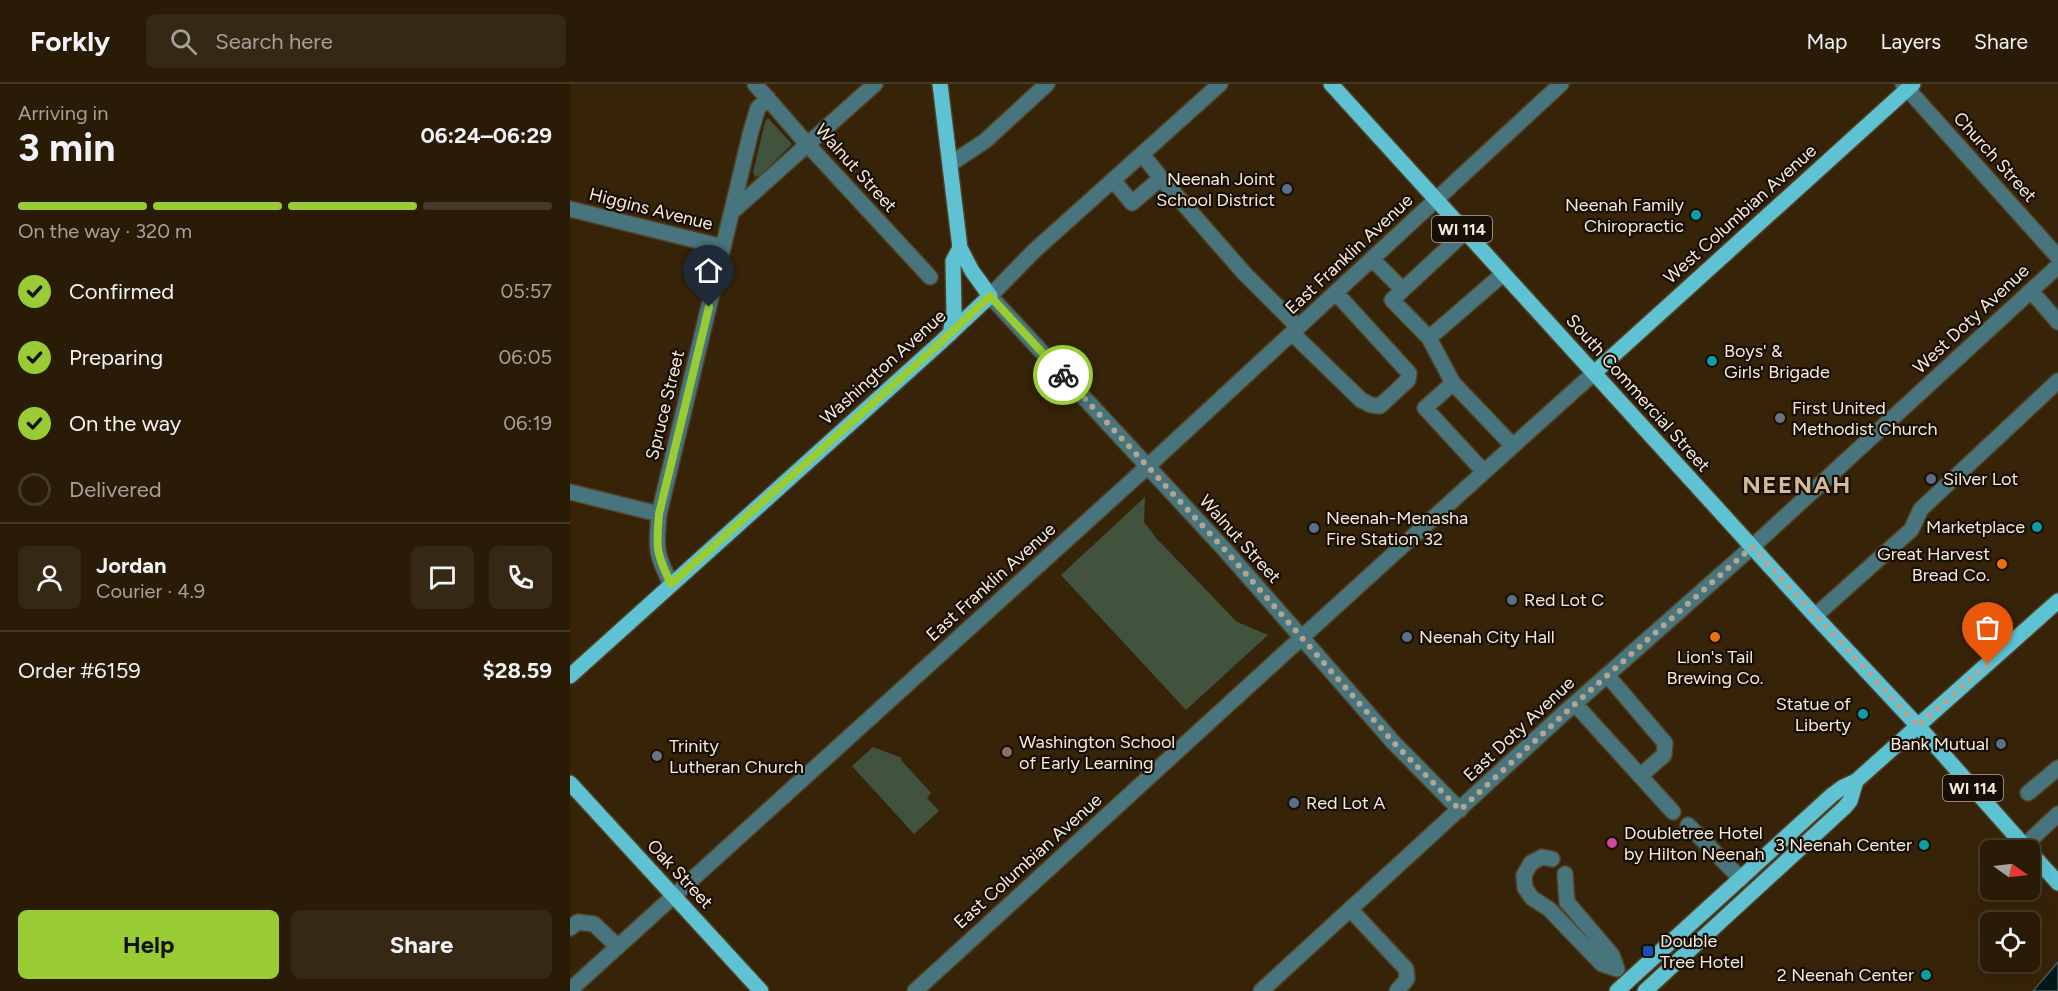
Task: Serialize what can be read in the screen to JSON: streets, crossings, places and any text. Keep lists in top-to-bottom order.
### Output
{
  "streets": {
    "main road": [
      "West Columbian Avenue",
      "WI 114",
      "Washington Avenue",
      "South Commercial Street",
      "Oak Street"
    ],
    "street": [
      "Church Street",
      "Walnut Street",
      "Higgins Avenue",
      "East Franklin Avenue",
      "West Doty Avenue",
      "Spruce Street",
      "East Doty Avenue",
      "East Columbian Avenue"
    ]
  },
  "crossings": [
    ["Church Street", "West Columbian Avenue"],
    ["Walnut Street", "East Franklin Avenue"],
    ["Walnut Street", "Washington Avenue"],
    ["Walnut Street", "Spruce Street"],
    ["Walnut Street", "East Doty Avenue"],
    ["Walnut Street", "East Columbian Avenue"],
    ["Higgins Avenue", "Spruce Street"],
    ["West Columbian Avenue", "South Commercial Street"],
    ["West Columbian Avenue", "East Columbian Avenue"],
    ["WI 114", "South Commercial Street"],
    ["East Franklin Avenue", "South Commercial Street"],
    ["East Franklin Avenue", "Oak Street"],
    ["West Doty Avenue", "South Commercial Street"],
    ["West Doty Avenue", "East Doty Avenue"],
    ["Washington Avenue", "Spruce Street"],
    ["South Commercial Street", "East Doty Avenue"],
    ["South Commercial Street", "East Columbian Avenue"]
  ],
  "districts": ["NEENAH"],
  "places": {
    "other": [
      "Neenah Joint School District",
      "Neenah Family Chiropractic",
      "Boys' & Girls' Brigade",
      "First United Methodist Church",
      "Silver Lot",
      "Marketplace",
      "Neenah-Menasha Fire Station 32",
      "Great Harvest Bread Co.",
      "Red Lot C",
      "Neenah City Hall",
      "Lion's Tail Brewing Co.",
      "Statue of Liberty",
      "Bank Mutual",
      "Washington School of Early Learning",
      "Trinity Lutheran Church",
      "Red Lot A",
      "Doubletree Hotel by Hilton Neenah",
      "3 Neenah Center",
      "2 Neenah Center"
    ],
    "transit": ["Double Tree Hotel"]
  },
  "north": "right",
  "page": {
    "header": "Forkly",
    "search": "Search here",
    "nav": ["Map", "Layers", "Share"],
    "heading": ["3 min", "Arriving in", "06:24–06:29"],
    "panel": [
      "Jordan",
      "Courier · 4.9",
      "Order #6159",
      "$28.59"
    ],
    "bar": "On the way · 320 m",
    "list": [
      ["Confirmed", "05:57"],
      ["Preparing", "06:05"],
      ["On the way", "06:19"],
      "Delivered"
    ],
    "buttons": ["Help", "Share"]
  }
}
